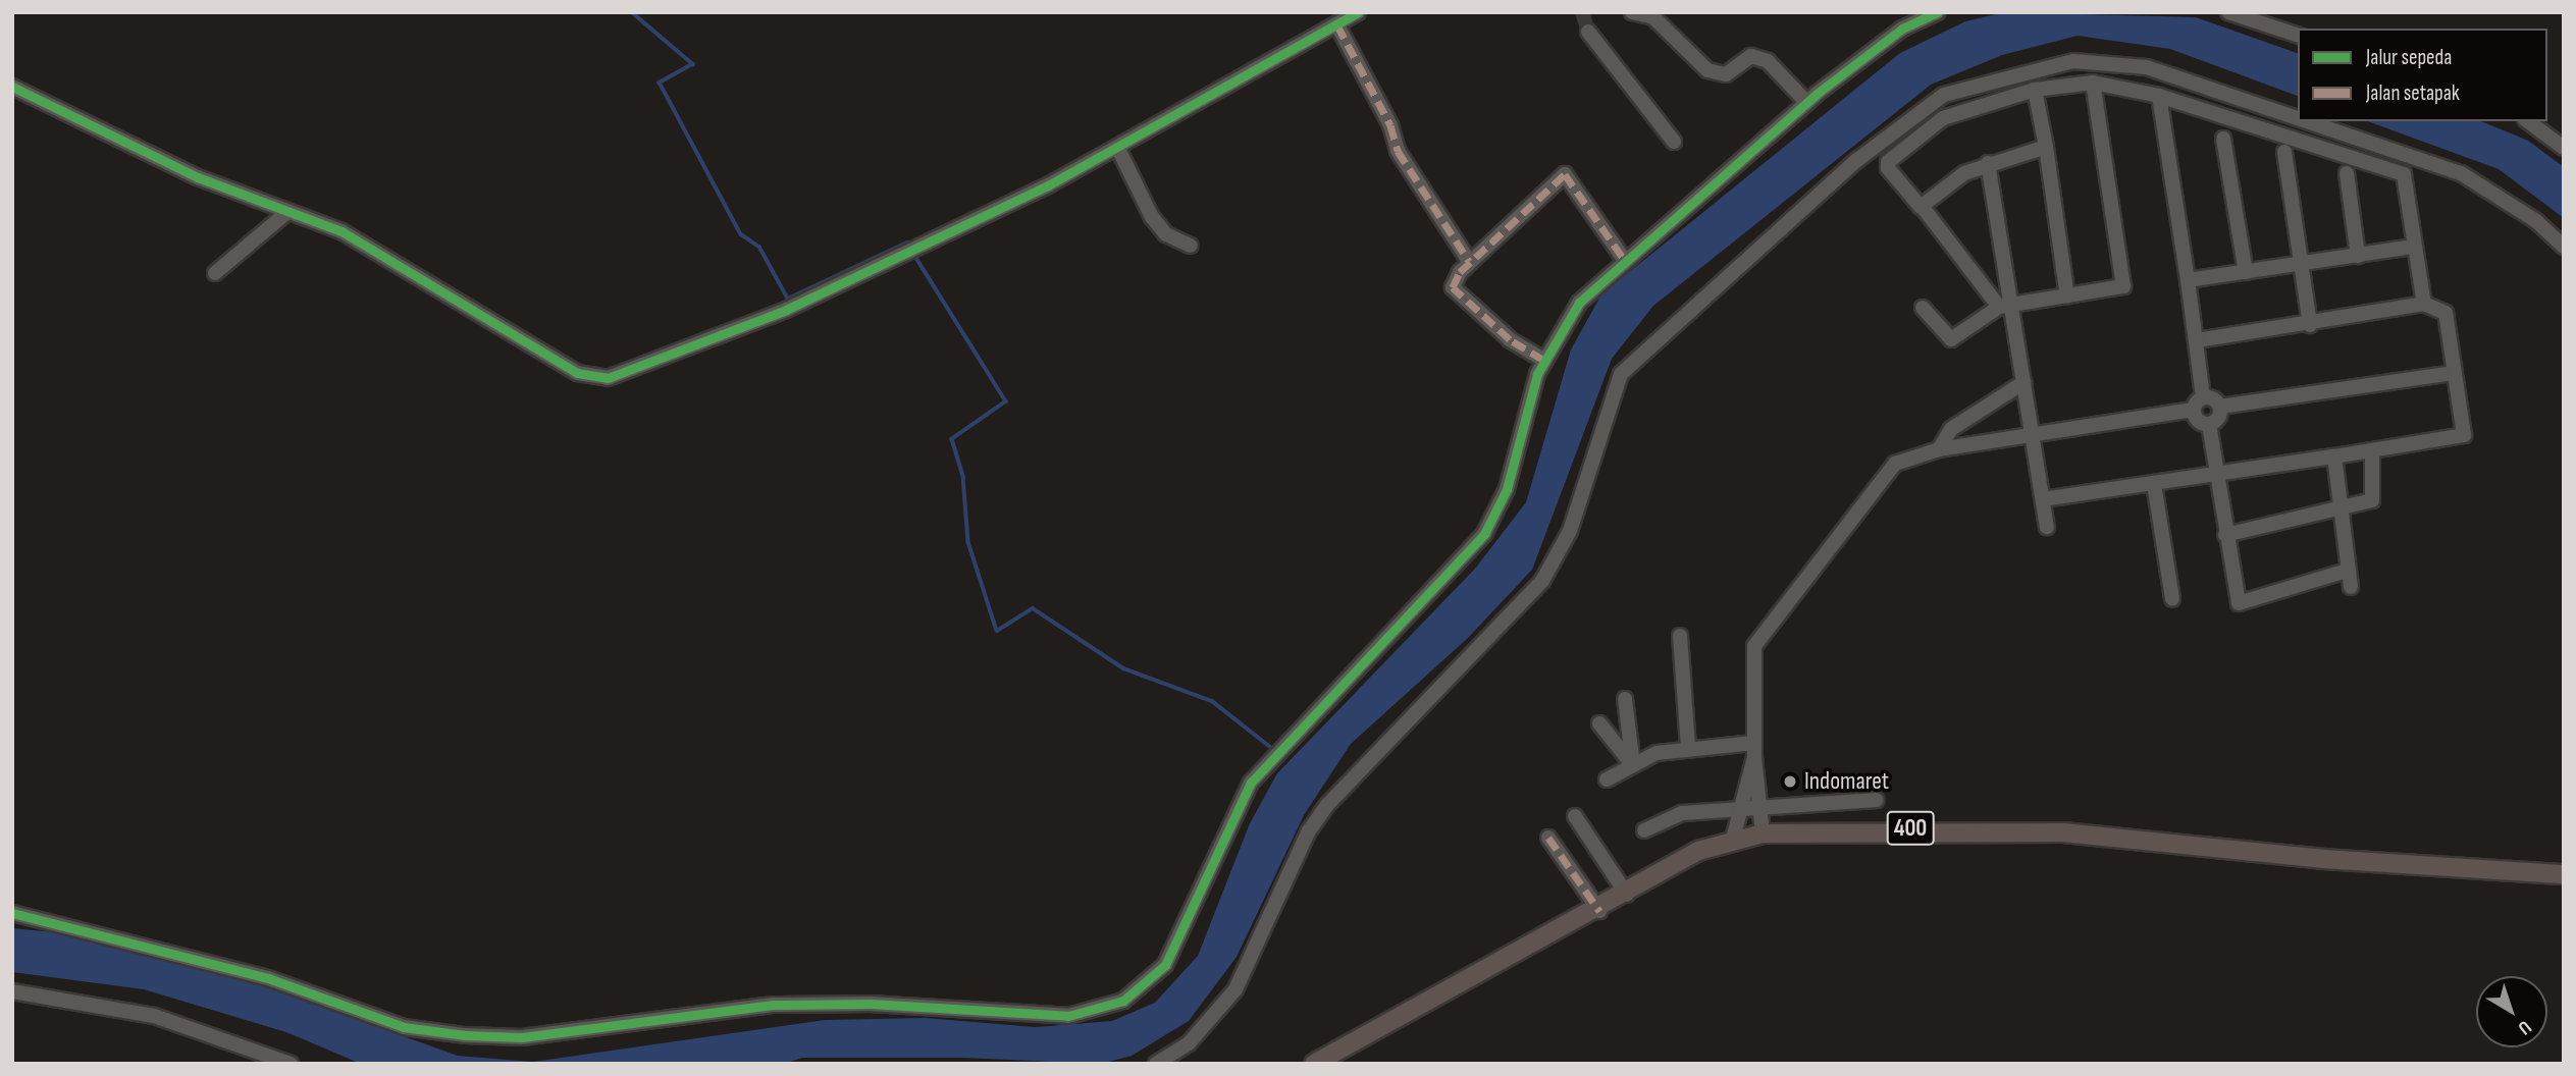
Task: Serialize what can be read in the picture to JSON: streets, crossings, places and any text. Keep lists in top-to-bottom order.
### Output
{
  "streets": {
    "main road": ["400"]
  },
  "places": ["Indomaret"],
  "legend": ["Jalur sepeda", "Jalan setapak"],
  "north": "bottom right"
}
